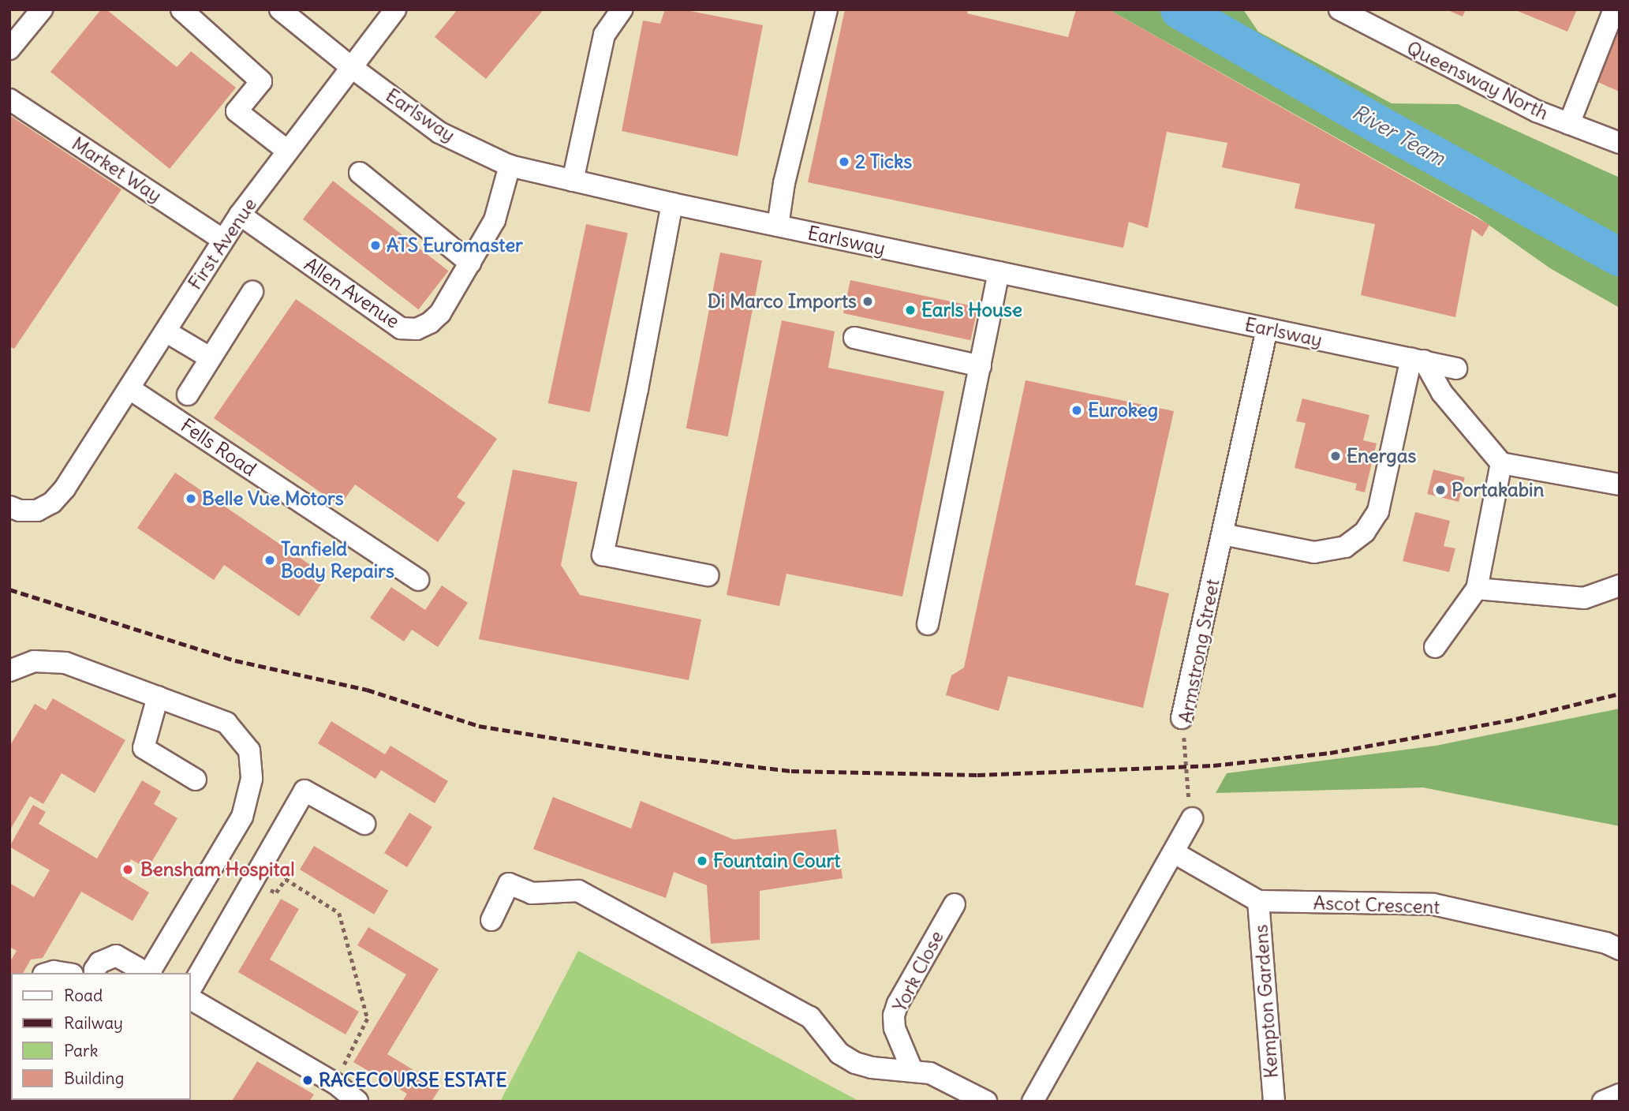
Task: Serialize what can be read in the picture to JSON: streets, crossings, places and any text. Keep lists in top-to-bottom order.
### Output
{
  "streets": {
    "street": [
      "Queensway North",
      "Earlsway",
      "Market Way",
      "First Avenue",
      "Allen Avenue",
      "Fells Road",
      "Armstrong Street",
      "Ascot Crescent",
      "York Close",
      "Kempton Gardens"
    ]
  },
  "crossings": [
    ["Earlsway", "First Avenue"],
    ["Earlsway", "Allen Avenue"],
    ["Earlsway", "Armstrong Street"],
    ["Market Way", "First Avenue"],
    ["First Avenue", "Allen Avenue"],
    ["First Avenue", "Fells Road"],
    ["Ascot Crescent", "Kempton Gardens"]
  ],
  "water": ["River Team"],
  "places": [
    "2 Ticks",
    "ATS Euromaster",
    "Di Marco Imports",
    "Earls House",
    "Eurokeg",
    "Energas",
    "Portakabin",
    "Belle Vue Motors",
    "Tanfield Body Repairs",
    "Fountain Court",
    "Bensham Hospital",
    "RACECOURSE ESTATE"
  ],
  "legend": [
    "Road",
    "Railway",
    "Park",
    "Building"
  ]
}
